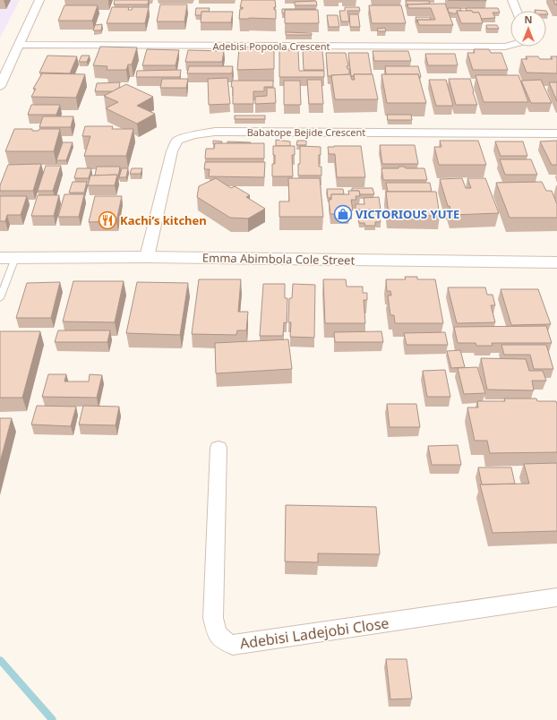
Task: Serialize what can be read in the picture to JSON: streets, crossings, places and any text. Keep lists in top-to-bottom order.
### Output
{
  "streets": {
    "street": [
      "Adebisi Popoola Crescent",
      "Babatope Bejide Crescent",
      "Emma Abimbola Cole Street",
      "Adebisi Ladejobi Close"
    ]
  },
  "crossings": [
    ["Babatope Bejide Crescent", "Emma Abimbola Cole Street"]
  ],
  "places": {
    "shop": ["VICTORIOUS YUTE"],
    "restaurant": ["Kachi’s kitchen"]
  },
  "north": "top"
}
